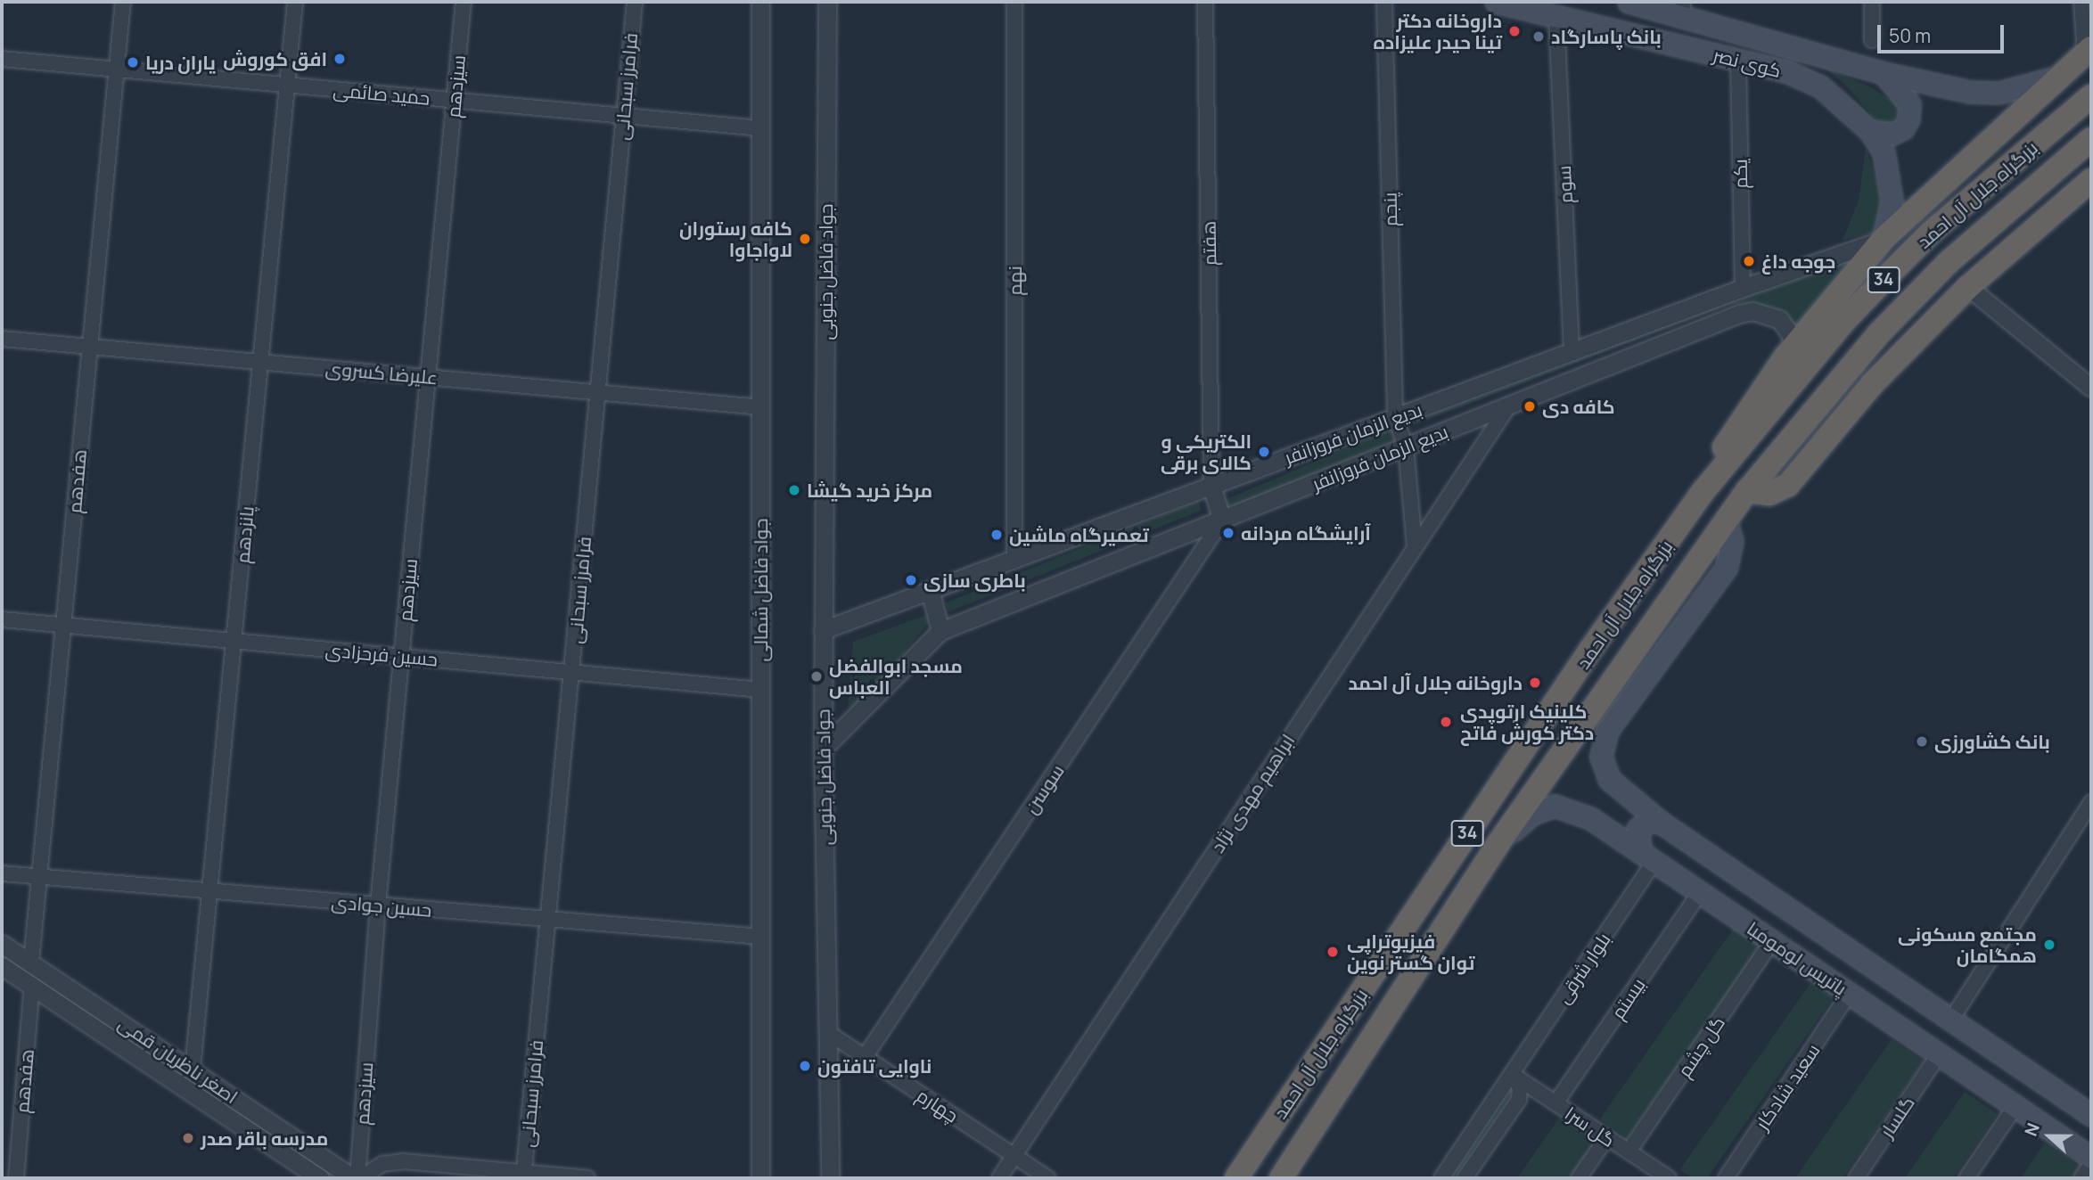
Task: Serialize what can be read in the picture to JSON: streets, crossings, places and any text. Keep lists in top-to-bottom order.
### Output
{
  "streets": {
    "highway": ["بزرگراه جلال آل احمد", "34"],
    "main road": ["کوی نصر", "پاتریس لومومبا"],
    "street": [
      "سیزدهم",
      "فرامرز سبحانی",
      "حمید صائمی",
      "یکم",
      "سوم",
      "پنجم",
      "هفتم",
      "جواد فاضل جنوبی",
      "نهم",
      "علیرضا کسروی",
      "بدیع‌ الزمان فروزانفر",
      "بدیع الزمان فروزانفر",
      "هفدهم",
      "پانزدهم",
      "جواد فاضل شمالی",
      "حسین فرحزادی",
      "سوسن",
      "ابراهیم مهدی نژاد",
      "حسین جوادی",
      "بلوار شرقی",
      "بیستم",
      "گل چشم",
      "اصغر ناظریان قمی",
      "سعید شادکار",
      "چهارم",
      "گلسار",
      "گل سرا"
    ]
  },
  "crossings": [
    ["کوی نصر", "یکم"],
    ["کوی نصر", "سوم"],
    ["کوی نصر", "بدیع‌ الزمان فروزانفر"],
    ["سیزدهم", "حمید صائمی"],
    ["سیزدهم", "علیرضا کسروی"],
    ["سیزدهم", "حسین فرحزادی"],
    ["سیزدهم", "حسین جوادی"],
    ["فرامرز سبحانی", "حمید صائمی"],
    ["فرامرز سبحانی", "علیرضا کسروی"],
    ["فرامرز سبحانی", "حسین فرحزادی"],
    ["فرامرز سبحانی", "حسین جوادی"],
    ["حمید صائمی", "هفدهم"],
    ["حمید صائمی", "پانزدهم"],
    ["حمید صائمی", "جواد فاضل شمالی"],
    ["یکم", "بدیع‌ الزمان فروزانفر"],
    ["سوم", "بدیع‌ الزمان فروزانفر"],
    ["بزرگراه جلال آل احمد", "پاتریس لومومبا"],
    ["پنجم", "بدیع‌ الزمان فروزانفر"],
    ["پنجم", "بدیع الزمان فروزانفر"],
    ["پنجم", "ابراهیم مهدی نژاد"],
    ["هفتم", "بدیع‌ الزمان فروزانفر"],
    ["جواد فاضل جنوبی", "بدیع‌ الزمان فروزانفر"],
    ["جواد فاضل جنوبی", "چهارم"],
    ["نهم", "بدیع‌ الزمان فروزانفر"],
    ["علیرضا کسروی", "هفدهم"],
    ["علیرضا کسروی", "پانزدهم"],
    ["علیرضا کسروی", "جواد فاضل شمالی"],
    ["بدیع الزمان فروزانفر", "سوسن"],
    ["بدیع الزمان فروزانفر", "ابراهیم مهدی نژاد"],
    ["هفدهم", "حسین فرحزادی"],
    ["هفدهم", "حسین جوادی"],
    ["هفدهم", "اصغر ناظریان قمی"],
    ["پانزدهم", "حسین فرحزادی"],
    ["پانزدهم", "حسین جوادی"],
    ["پانزدهم", "اصغر ناظریان قمی"],
    ["جواد فاضل شمالی", "حسین فرحزادی"],
    ["جواد فاضل شمالی", "حسین جوادی"],
    ["سوسن", "چهارم"],
    ["ابراهیم مهدی نژاد", "چهارم"],
    ["پاتریس لومومبا", "بلوار شرقی"],
    ["پاتریس لومومبا", "بیستم"],
    ["پاتریس لومومبا", "گل چشم"],
    ["پاتریس لومومبا", "سعید شادکار"],
    ["پاتریس لومومبا", "گلسار"],
    ["بلوار شرقی", "گل سرا"],
    ["بیستم", "گل سرا"],
    ["گل چشم", "گل سرا"]
  ],
  "places": [
    "داروخانه دکتر تینا حیدر علیزاده",
    "بانک پاسارگاد",
    "افق کوروش",
    "یاران دریا",
    "کافه رستوران لاواجاوا",
    "جوجه داغ",
    "کافه دی",
    "الکتریکی و کالای برقی",
    "مرکز خرید گیشا",
    "آرایشگاه مردانه",
    "تعمیرگاه ماشین",
    "باطری سازی",
    "مسجد ابوالفضل العباس",
    "داروخانه جلال آل احمد",
    "کلینیک ارتوپدی دکتر کورش فاتح",
    "بانک کشاورزی",
    "مجتمع مسکونی همگامان",
    "فیزیوتراپی توان گستر نوین",
    "ناوایی تافتون",
    "مدرسه باقر صدر"
  ],
  "scale_bar": "50 m",
  "north": "left"
}
